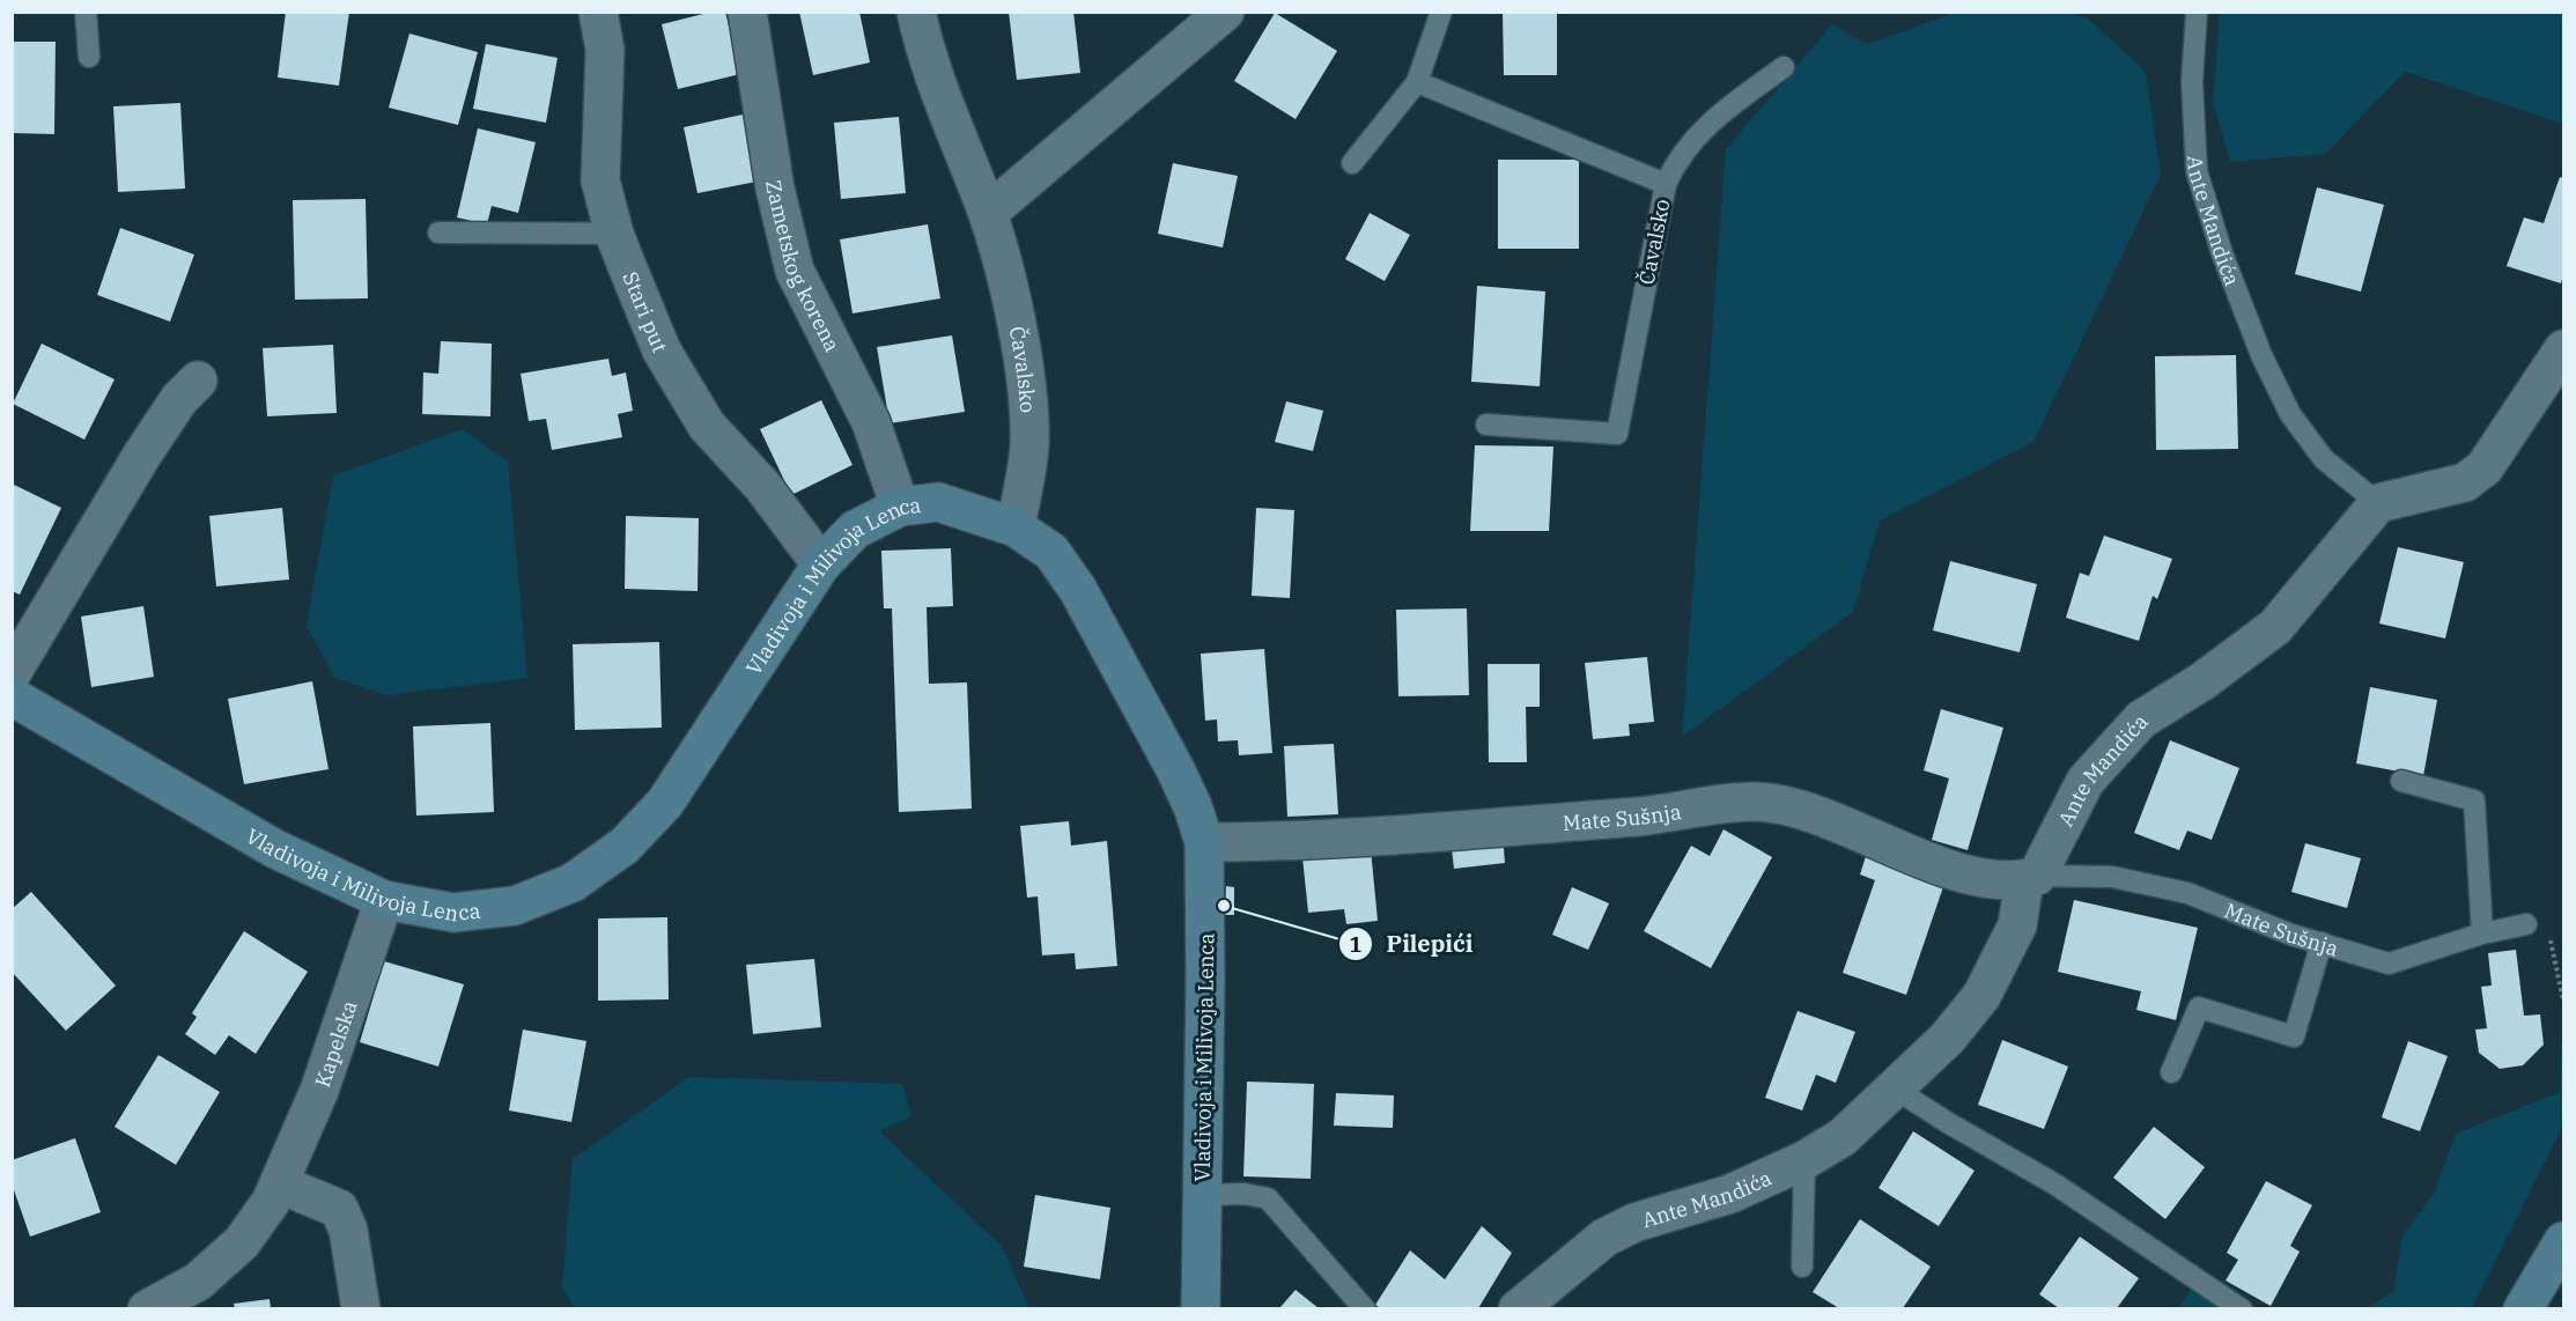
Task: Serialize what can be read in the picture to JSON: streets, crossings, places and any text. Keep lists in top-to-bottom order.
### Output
{
  "streets": {
    "street": [
      "Ante Mandića",
      "Čavalsko",
      "Zametskog korena",
      "Stari put",
      "Vladivoja i Milivoja Lenca",
      "Mate Sušnja",
      "Kapelska"
    ]
  },
  "crossings": [
    ["Ante Mandića", "Mate Sušnja"],
    ["Čavalsko", "Vladivoja i Milivoja Lenca"],
    ["Zametskog korena", "Vladivoja i Milivoja Lenca"],
    ["Stari put", "Vladivoja i Milivoja Lenca"],
    ["Vladivoja i Milivoja Lenca", "Mate Sušnja"],
    ["Vladivoja i Milivoja Lenca", "Kapelska"]
  ],
  "places": ["Pilepići"]
}
